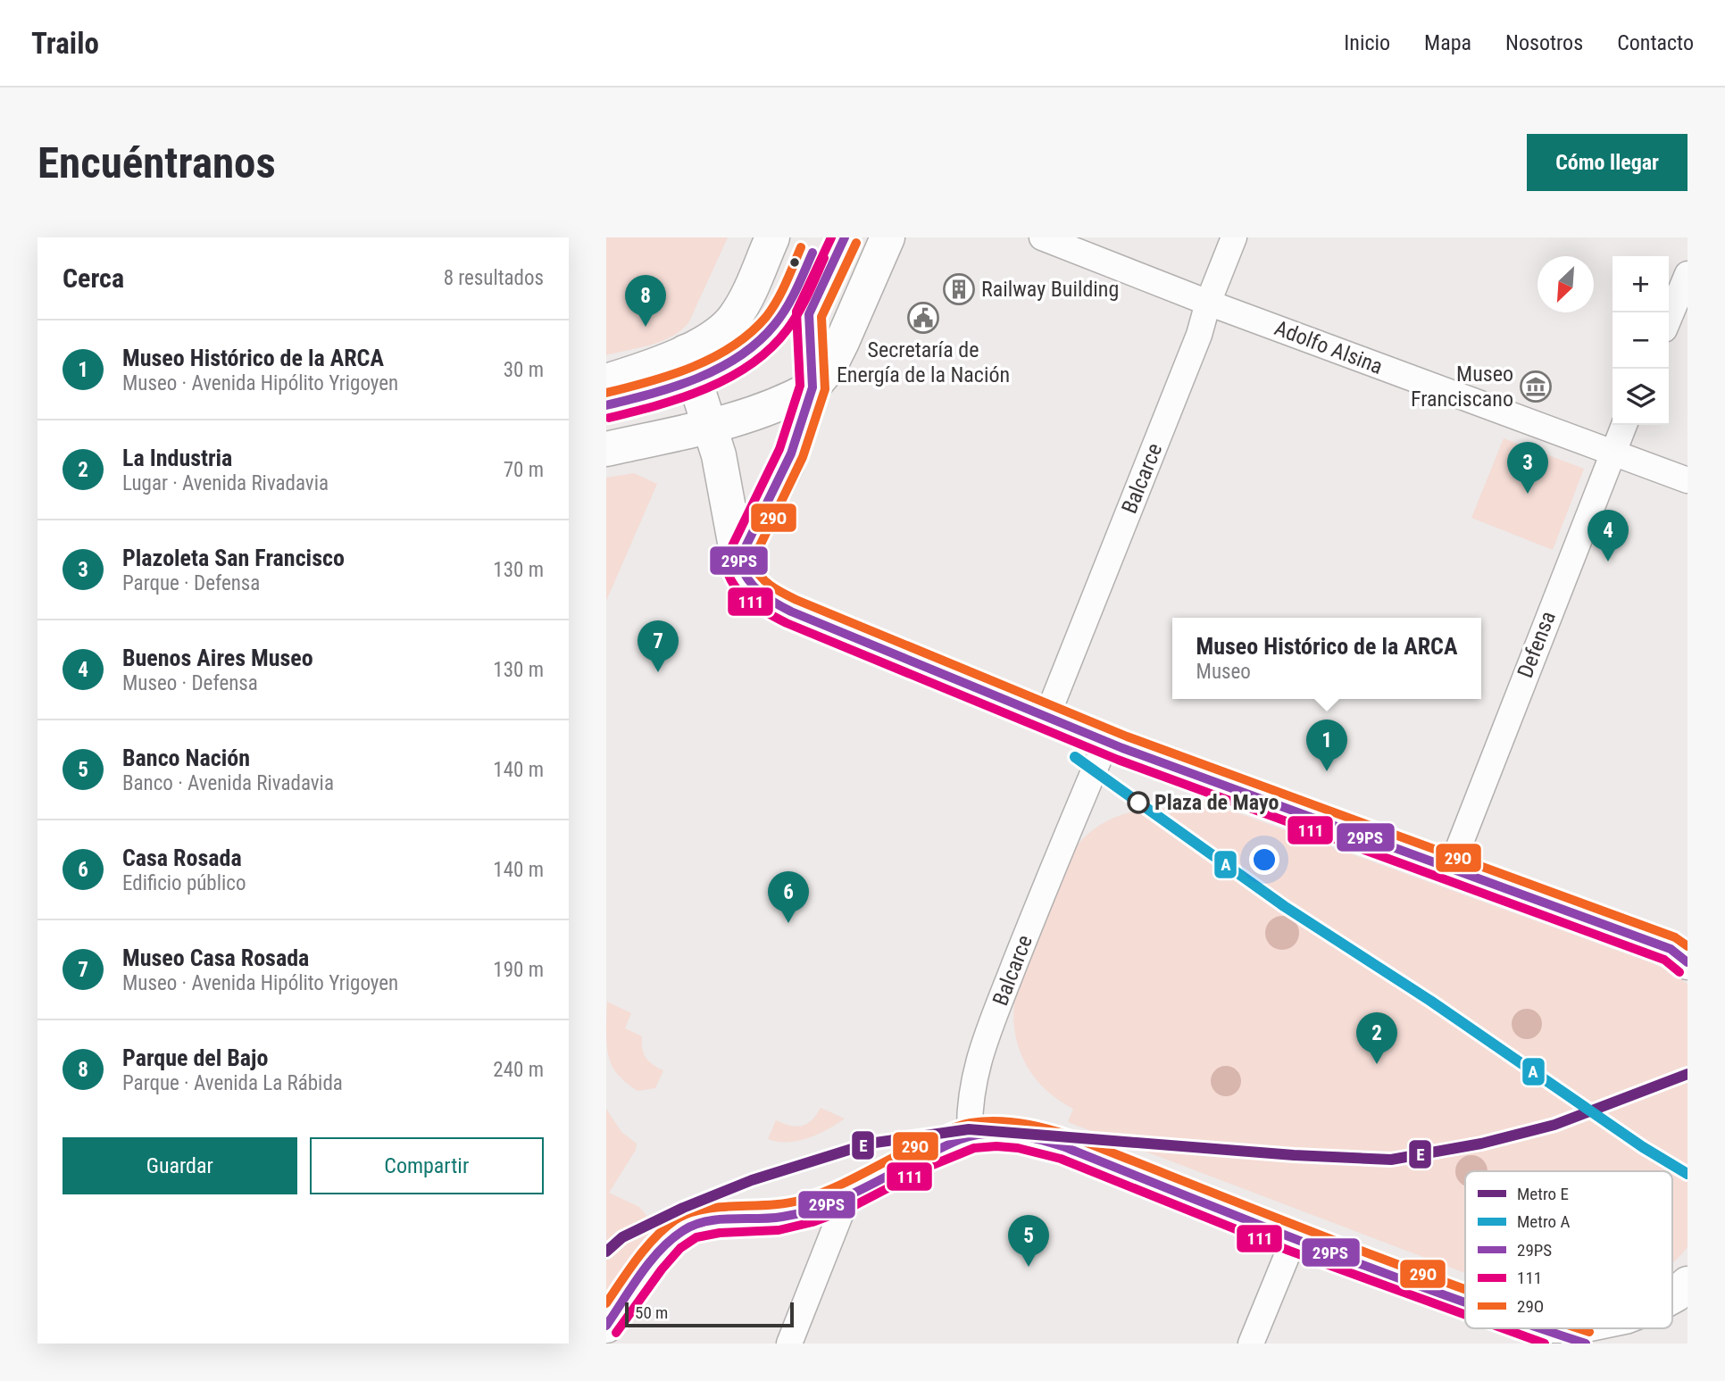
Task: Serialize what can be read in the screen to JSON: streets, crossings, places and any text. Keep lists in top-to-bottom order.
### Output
{
  "streets": {
    "street": ["Adolfo Alsina", "Balcarce", "Defensa"]
  },
  "crossings": [
    ["Adolfo Alsina", "Balcarce"],
    ["Adolfo Alsina", "Defensa"]
  ],
  "places": {
    "building": ["Railway Building"],
    "public building": ["Secretaría de Energía de la Nación"],
    "museum": ["Museo Franciscano"],
    "other": ["Plaza de Mayo"]
  },
  "lines": [
    "transit line 29PS",
    "transit line 111",
    "transit line 29O",
    "metro line A",
    "metro line E"
  ],
  "legend": [
    "Metro E",
    "Metro A",
    "29PS",
    "111",
    "29O"
  ],
  "scale_bar": "50 m",
  "north": "bottom left",
  "page": {
    "header": "Trailo",
    "nav": [
      "Inicio",
      "Mapa",
      "Nosotros",
      "Contacto"
    ],
    "buttons": [
      "Cómo llegar",
      ["Guardar", "Compartir"]
    ],
    "title": "Encuéntranos",
    "heading": ["Cerca", "8 resultados"],
    "map_buttons": ["+", "−"],
    "pins": [
      "8",
      "3",
      "4",
      "7",
      "1",
      "6",
      "2",
      "5"
    ],
    "list": [
      {
        "mark": "1",
        "name": "Museo Histórico de la ARCA",
        "note": "Museo · Avenida Hipólito Yrigoyen",
        "value": "30 m"
      },
      {
        "mark": "2",
        "name": "La Industria",
        "note": "Lugar · Avenida Rivadavia",
        "value": "70 m"
      },
      {
        "mark": "3",
        "name": "Plazoleta San Francisco",
        "note": "Parque · Defensa",
        "value": "130 m"
      },
      {
        "mark": "4",
        "name": "Buenos Aires Museo",
        "note": "Museo · Defensa",
        "value": "130 m"
      },
      {
        "mark": "5",
        "name": "Banco Nación",
        "note": "Banco · Avenida Rivadavia",
        "value": "140 m"
      },
      {
        "mark": "6",
        "name": "Casa Rosada",
        "note": "Edificio público",
        "value": "140 m"
      },
      {
        "mark": "7",
        "name": "Museo Casa Rosada",
        "note": "Museo · Avenida Hipólito Yrigoyen",
        "value": "190 m"
      },
      {
        "mark": "8",
        "name": "Parque del Bajo",
        "note": "Parque · Avenida La Rábida",
        "value": "240 m"
      }
    ],
    "popup": ["Museo Histórico de la ARCA", "Museo"],
    "scale": "50 m"
  }
}
